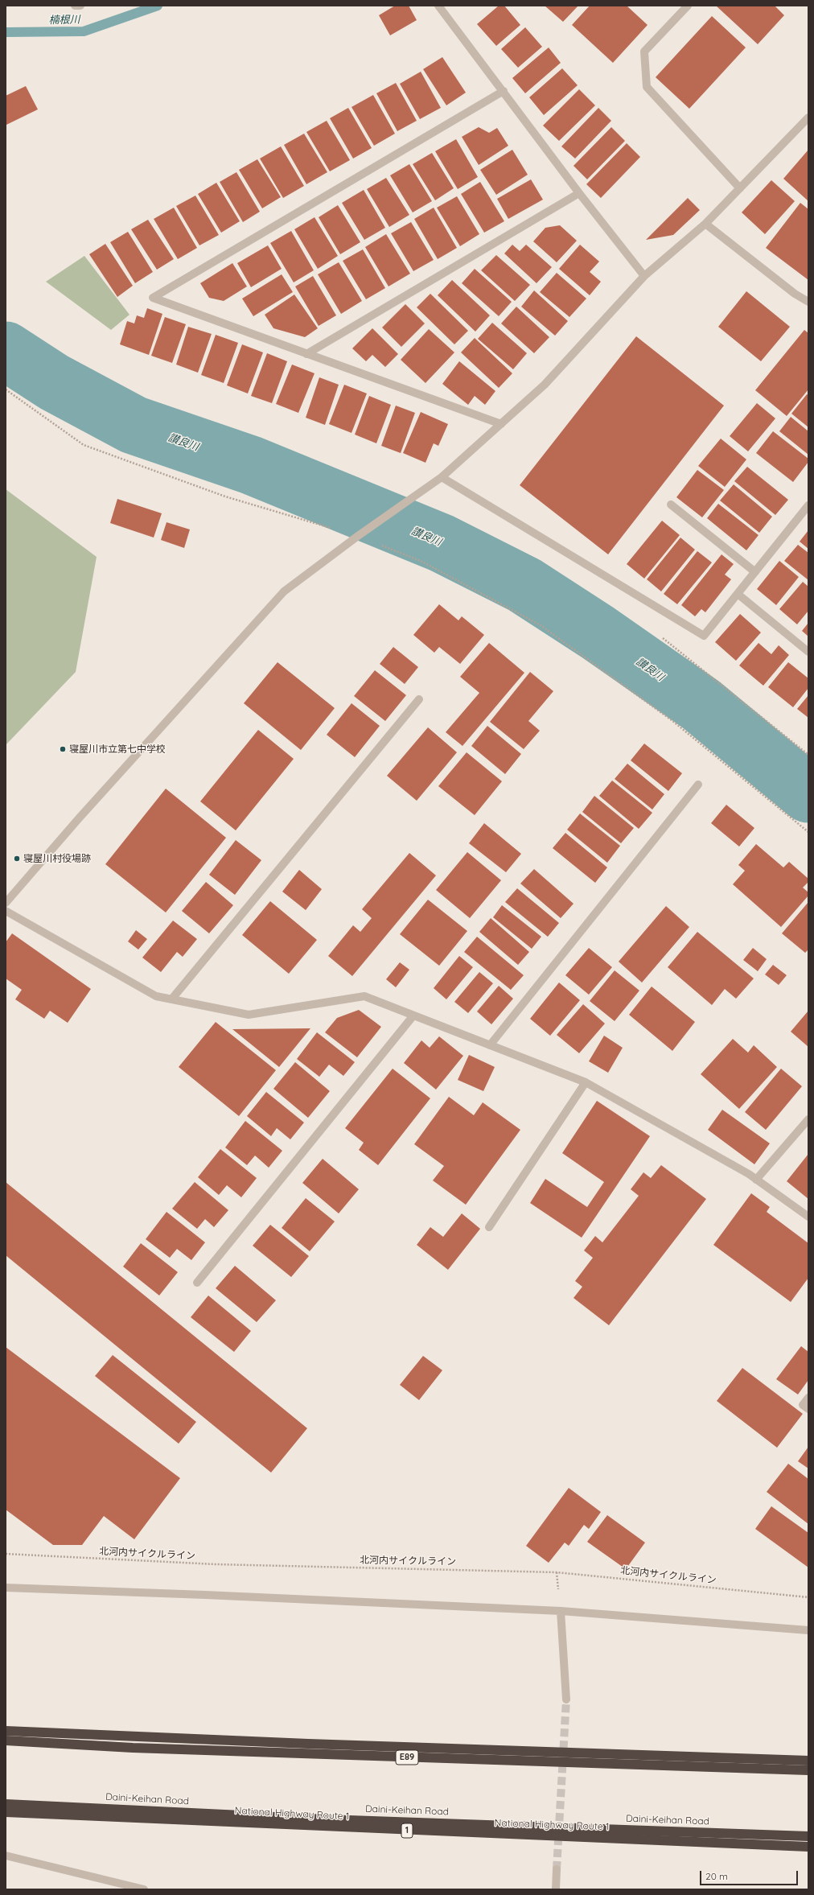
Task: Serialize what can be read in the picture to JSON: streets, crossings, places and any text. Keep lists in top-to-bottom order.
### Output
{
  "streets": {
    "highway": [
      "E89",
      "Daini-Keihan Road",
      "National Highway Route 1",
      "1"
    ],
    "path": ["北河内サイクルライン"]
  },
  "water": ["楠根川", "讃良川"],
  "places": ["寝屋川市立第七中学校", "寝屋川村役場跡"],
  "scale_bar": "20 m"
}
